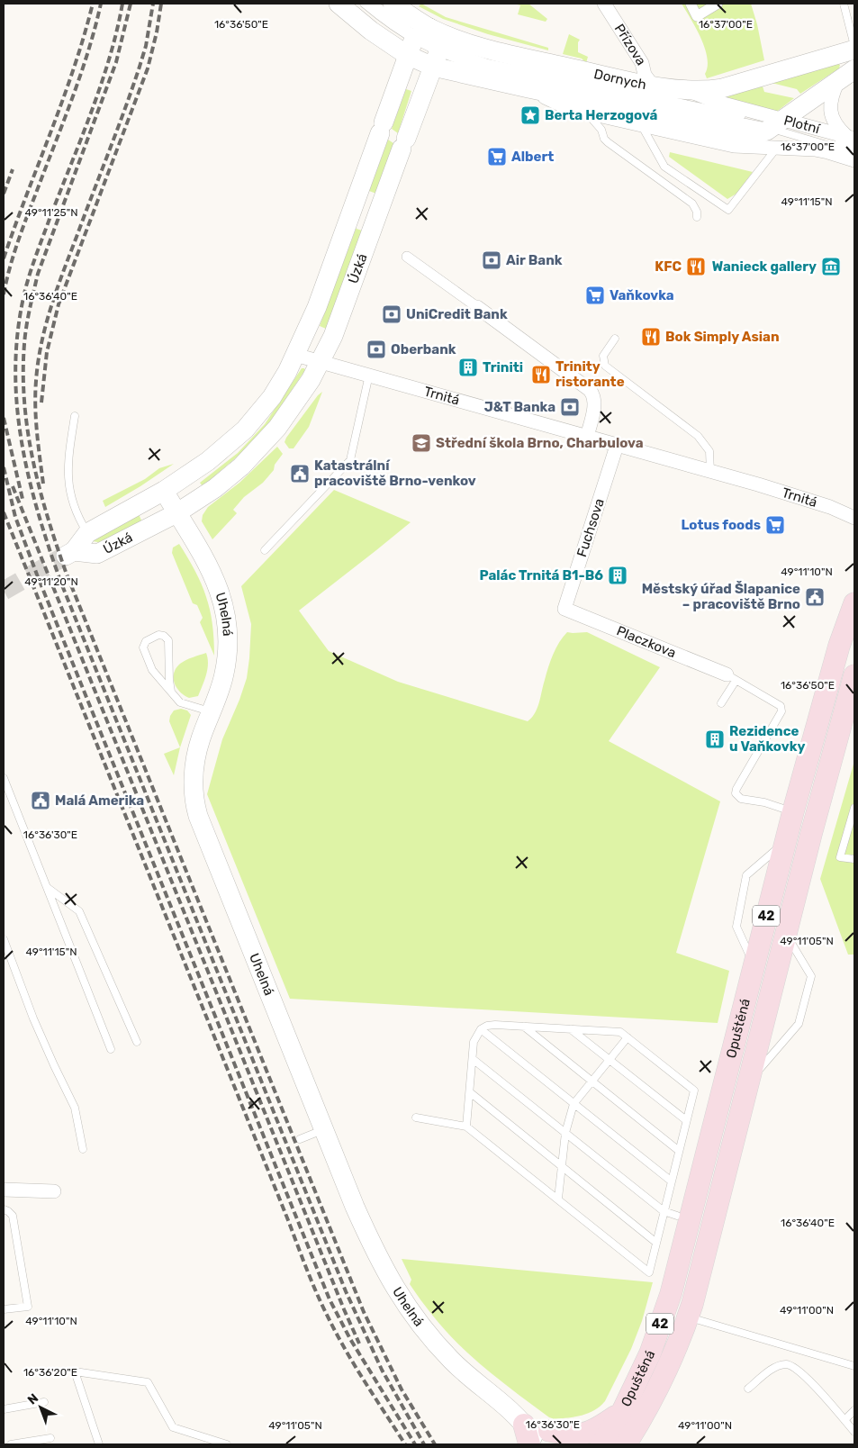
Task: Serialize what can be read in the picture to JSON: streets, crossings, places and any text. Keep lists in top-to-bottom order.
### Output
{
  "streets": {
    "main road": [
      "Dornych",
      "Úzká",
      "Uhelná",
      "42",
      "Opuštěná"
    ],
    "street": [
      "Přízova",
      "Plotní",
      "Trnitá",
      "Fuchsova",
      "Placzkova"
    ]
  },
  "crossings": [
    ["Přízova", "Dornych"],
    ["Dornych", "Plotní"],
    ["Dornych", "Úzká"],
    ["Úzká", "Trnitá"],
    ["Úzká", "Uhelná"],
    ["Trnitá", "Fuchsova"],
    ["Fuchsova", "Placzkova"]
  ],
  "places": {
    "place": ["Berta Herzogová"],
    "supermarket": ["Albert", "Vaňkovka", "Lotus foods"],
    "bank": [
      "Air Bank",
      "UniCredit Bank",
      "Oberbank",
      "J&T Banka"
    ],
    "restaurant": ["KFC", "Bok Simply Asian", "Trinity ristorante"],
    "museum": ["Wanieck gallery"],
    "building": ["Triniti", "Palác Trnitá B1-B6", "Rezidence u Vaňkovky"],
    "school or university": ["Střední škola Brno, Charbulova"],
    "public building": ["Katastrální pracoviště Brno-venkov", "Městský úřad Šlapanice – pracoviště Brno", "Malá Amerika"]
  },
  "north": "top left",
  "coordinates": [
    "16°36'50\"E",
    "16°37'00\"E",
    "49°11'15\"N",
    "49°11'25\"N",
    "16°36'40\"E",
    "49°11'10\"N",
    "49°11'20\"N",
    "16°36'30\"E",
    "49°11'05\"N",
    "49°11'00\"N",
    "16°36'20\"E"
  ]
}
